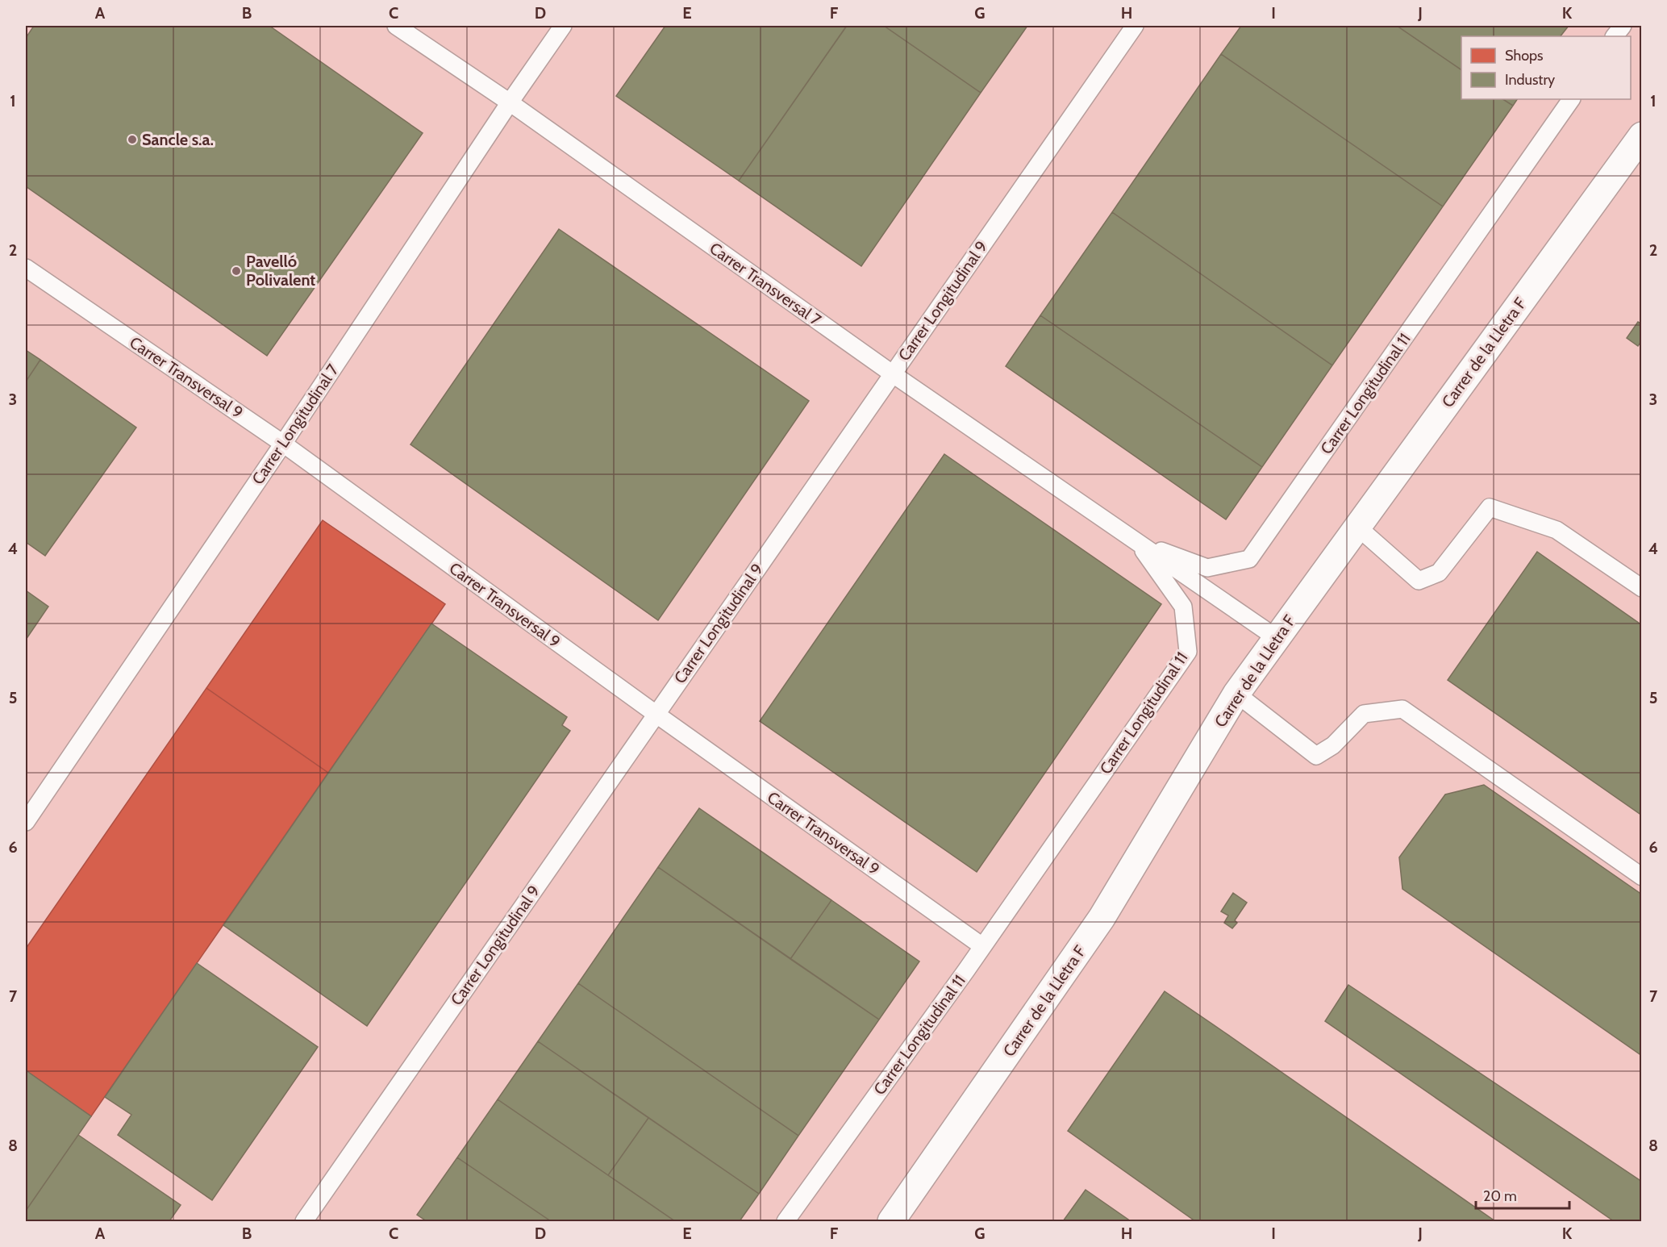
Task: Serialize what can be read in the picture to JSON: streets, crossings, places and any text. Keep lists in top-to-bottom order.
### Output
{
  "streets": {
    "street": ["Carrer de la Lletra F"],
    "lane": [
      "Carrer Transversal 7",
      "Carrer Longitudinal 9",
      "Carrer Transversal 9",
      "Carrer Longitudinal 11",
      "Carrer Longitudinal 7"
    ]
  },
  "crossings": [
    ["Carrer Transversal 7", "Carrer Longitudinal 9"],
    ["Carrer Transversal 7", "Carrer Longitudinal 11"],
    ["Carrer Transversal 7", "Carrer Longitudinal 7"],
    ["Carrer Longitudinal 9", "Carrer Transversal 9"],
    ["Carrer Transversal 9", "Carrer Longitudinal 11"],
    ["Carrer Transversal 9", "Carrer Longitudinal 7"]
  ],
  "places": ["Sancle s.a.", "Pavelló Polivalent"],
  "legend": ["Shops", "Industry"],
  "scale_bar": "20 m",
  "grid": {
    "columns": [
      "A",
      "B",
      "C",
      "D",
      "E",
      "F",
      "G",
      "H",
      "I",
      "J",
      "K"
    ],
    "rows": [
      "1",
      "2",
      "3",
      "4",
      "5",
      "6",
      "7",
      "8"
    ]
  }
}
